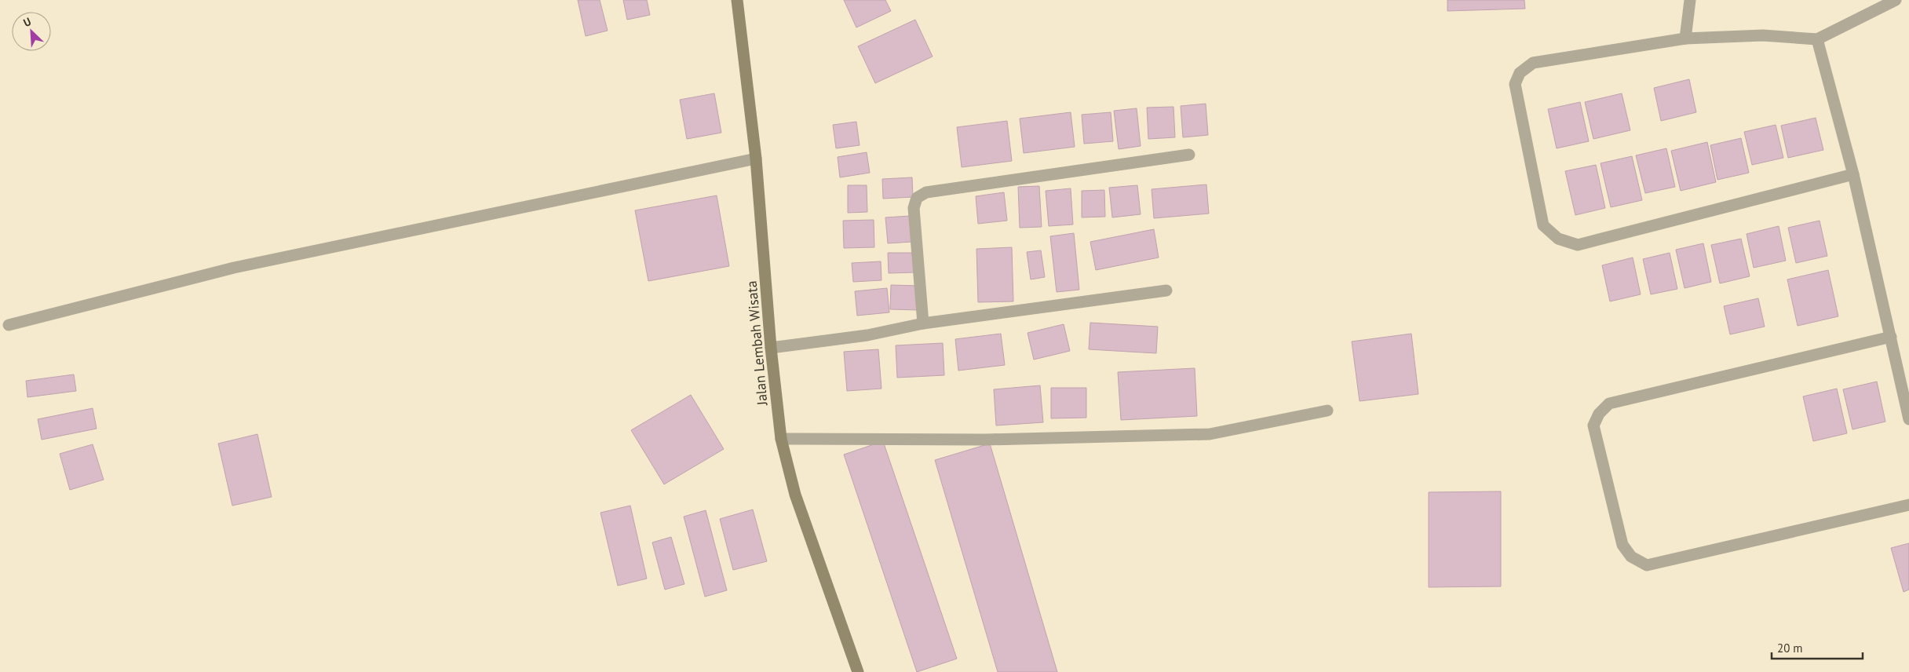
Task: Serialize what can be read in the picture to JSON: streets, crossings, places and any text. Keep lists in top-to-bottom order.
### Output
{
  "streets": {
    "street": ["Jalan Lembah Wisata"]
  },
  "scale_bar": "20 m",
  "north": "top left"
}
